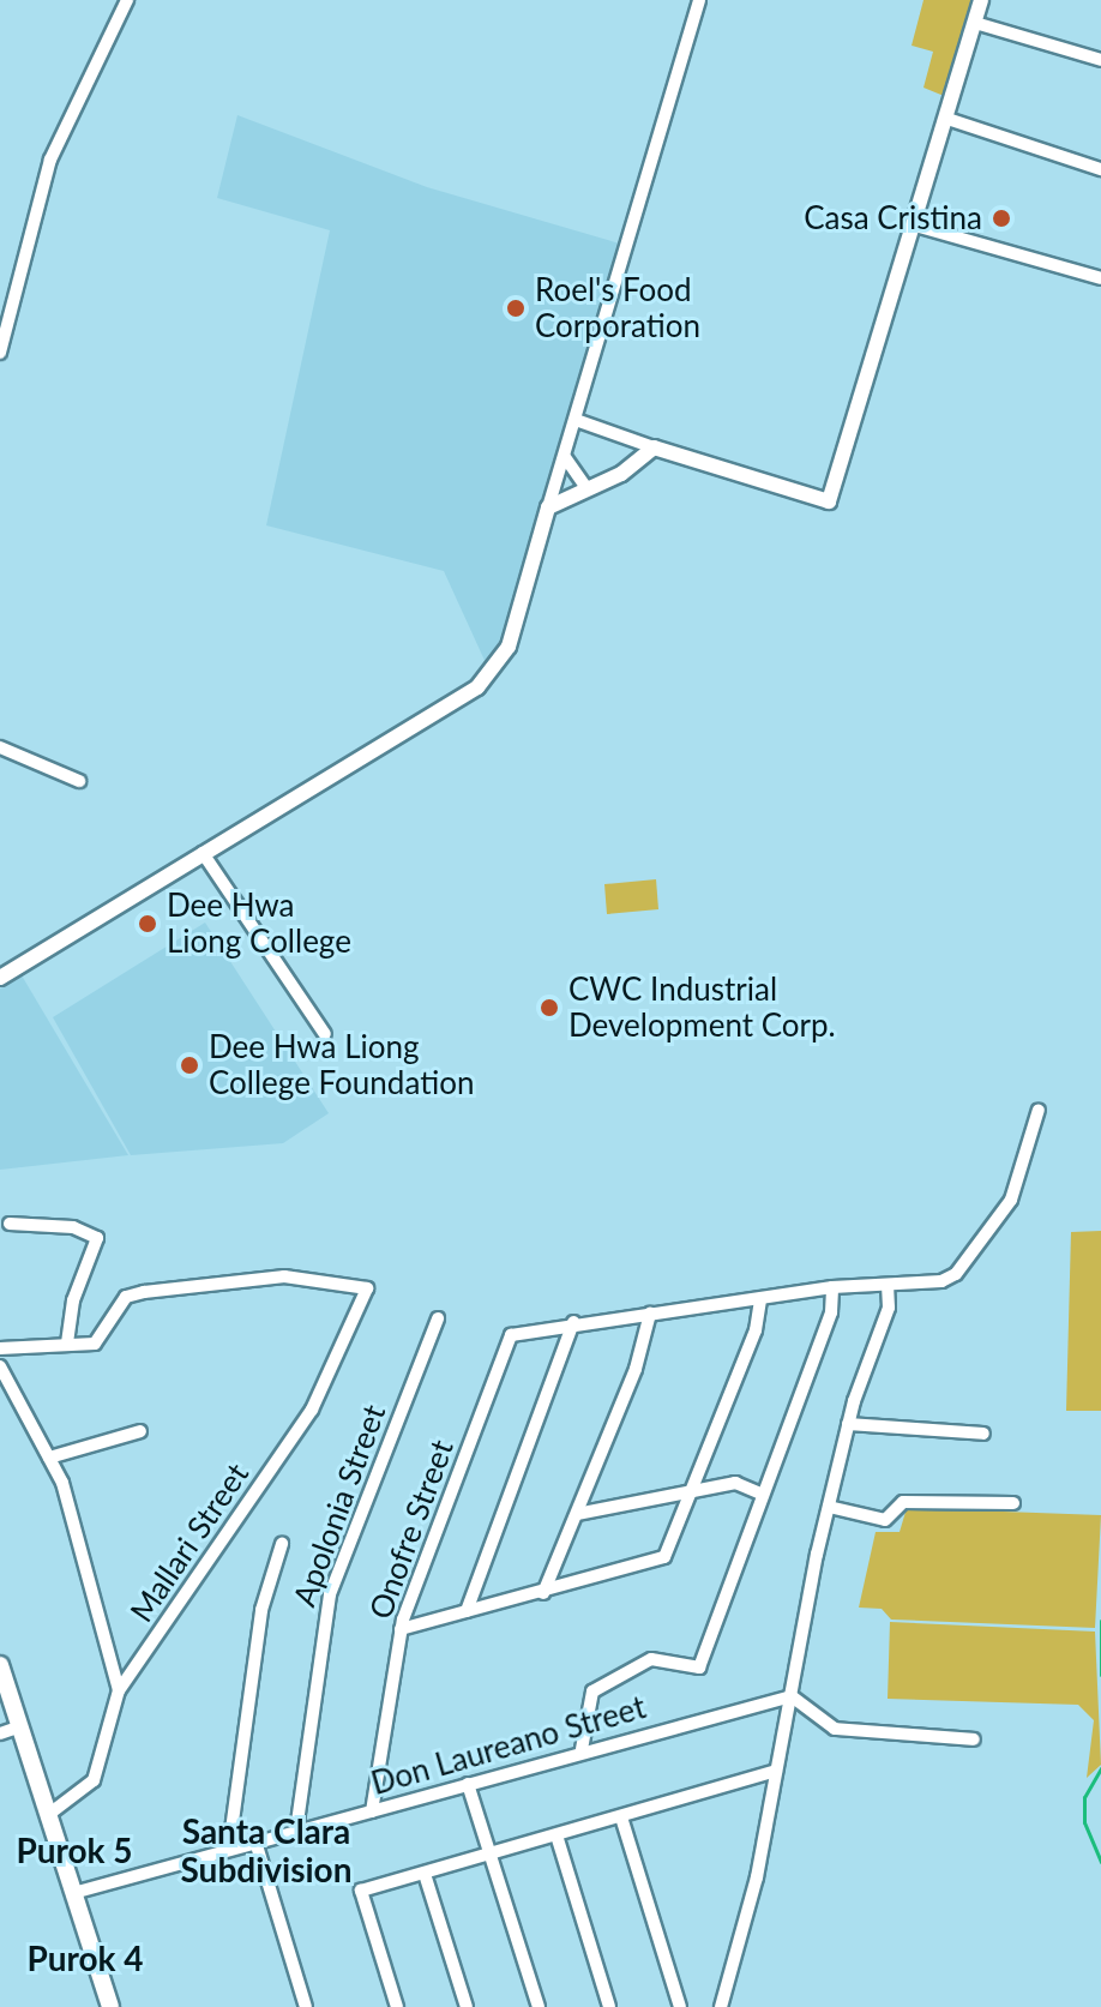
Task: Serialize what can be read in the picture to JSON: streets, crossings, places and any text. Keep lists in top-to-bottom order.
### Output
{
  "streets": {
    "street": [
      "Apolonia Street",
      "Onofre Street",
      "Mallari Street",
      "Don Laureano Street"
    ]
  },
  "crossings": [
    ["Apolonia Street", "Don Laureano Street"],
    ["Onofre Street", "Don Laureano Street"]
  ],
  "districts": ["Santa Clara Subdivision", "Purok 5", "Purok 4"],
  "places": [
    "Casa Cristina",
    "Roel's Food Corporation",
    "Dee Hwa Liong College",
    "CWC Industrial Development Corp.",
    "Dee Hwa Liong College Foundation"
  ]
}
